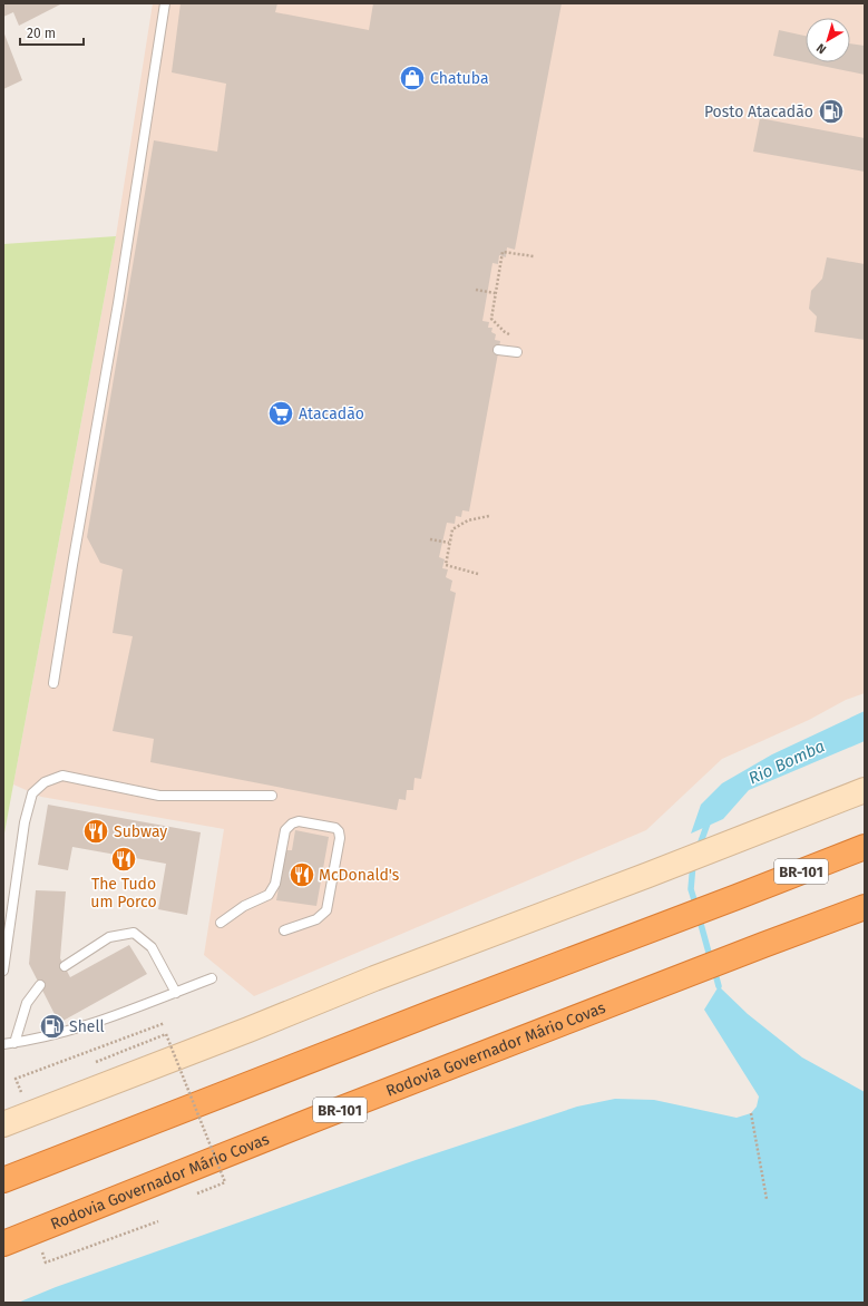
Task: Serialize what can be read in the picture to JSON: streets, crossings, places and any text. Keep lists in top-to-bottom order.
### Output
{
  "streets": {
    "highway": ["BR-101", "Rodovia Governador Mário Covas"]
  },
  "water": ["Rio Bomba"],
  "places": {
    "shop": ["Chatuba"],
    "fuel station": ["Posto Atacadão", "Shell"],
    "supermarket": ["Atacadão"],
    "restaurant": ["Subway", "The Tudo um Porco", "McDonald's"]
  },
  "scale_bar": "20 m",
  "north": "bottom left"
}
